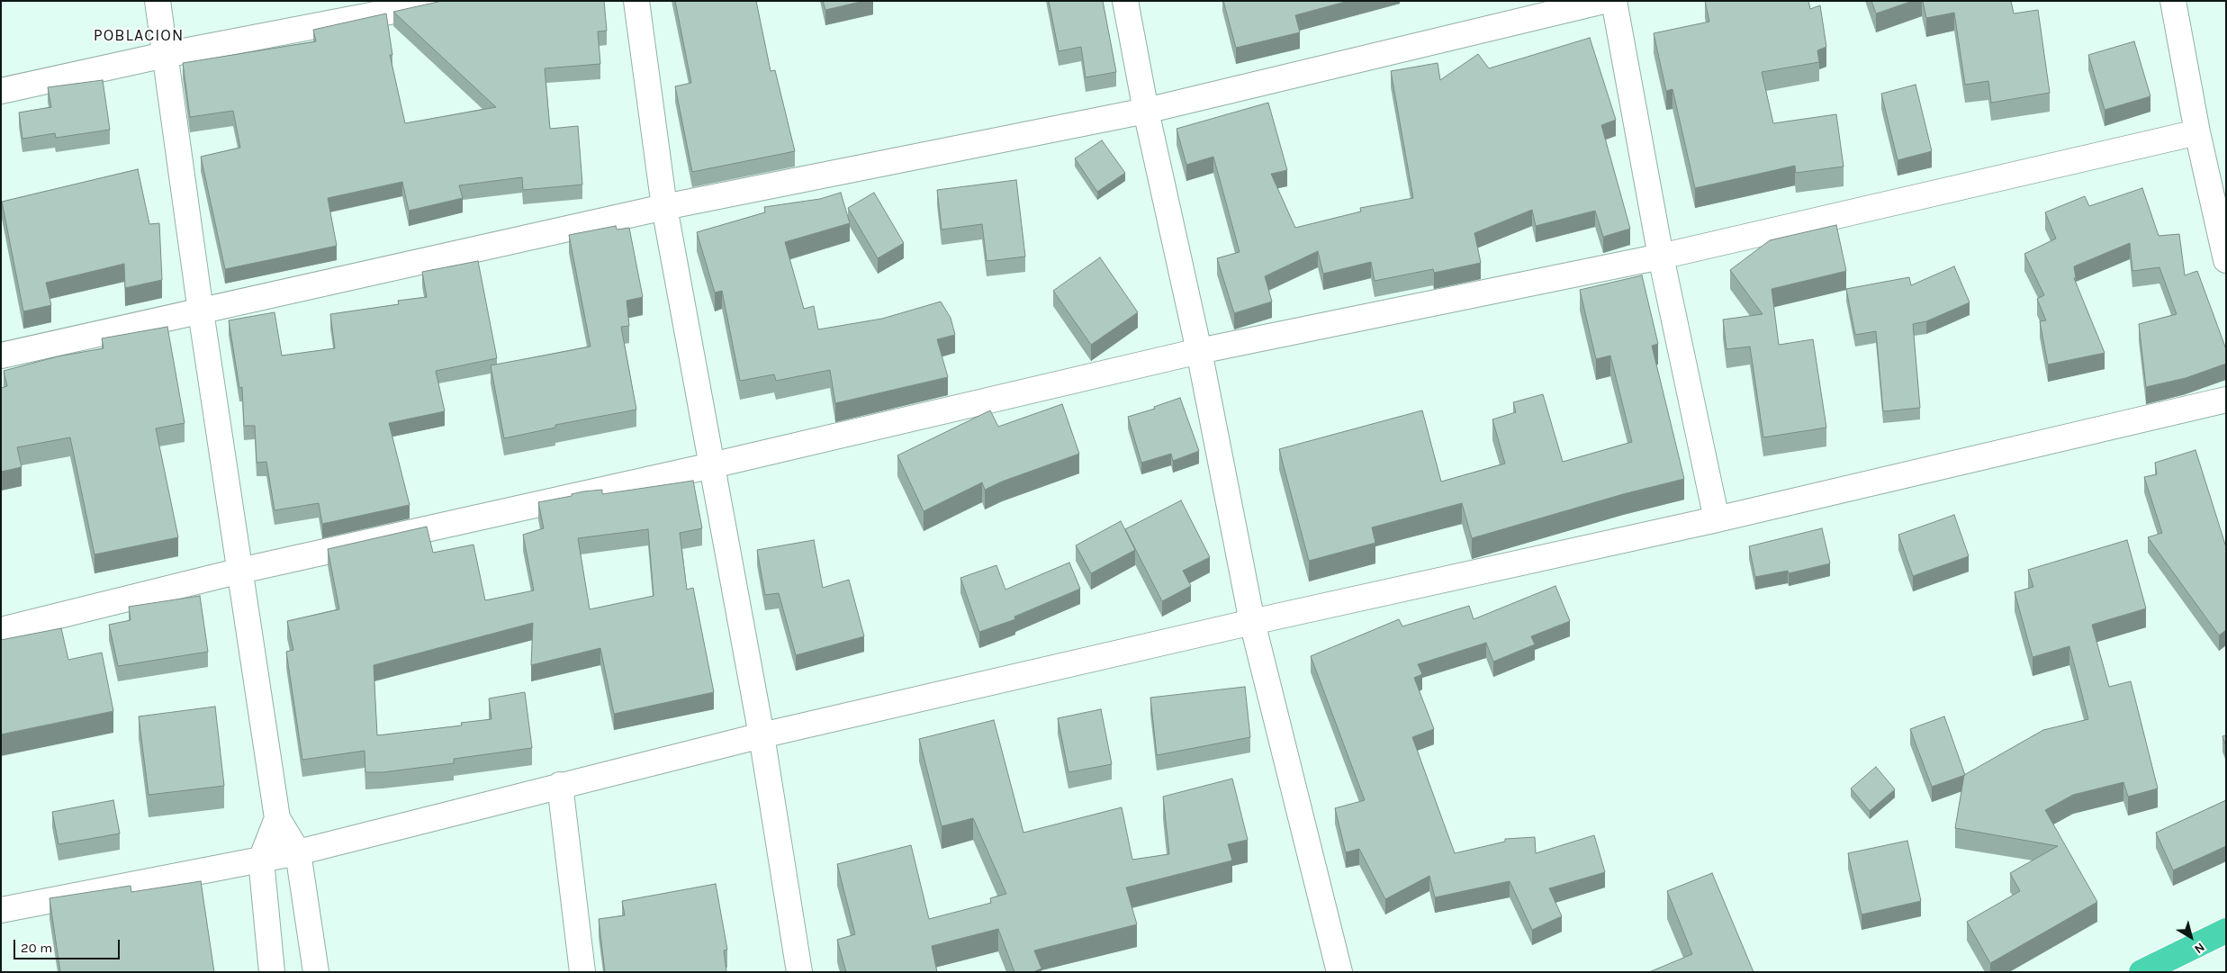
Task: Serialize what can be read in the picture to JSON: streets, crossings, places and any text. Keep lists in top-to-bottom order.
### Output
{
  "districts": ["POBLACION"],
  "scale_bar": "20 m",
  "north": "bottom right"
}
